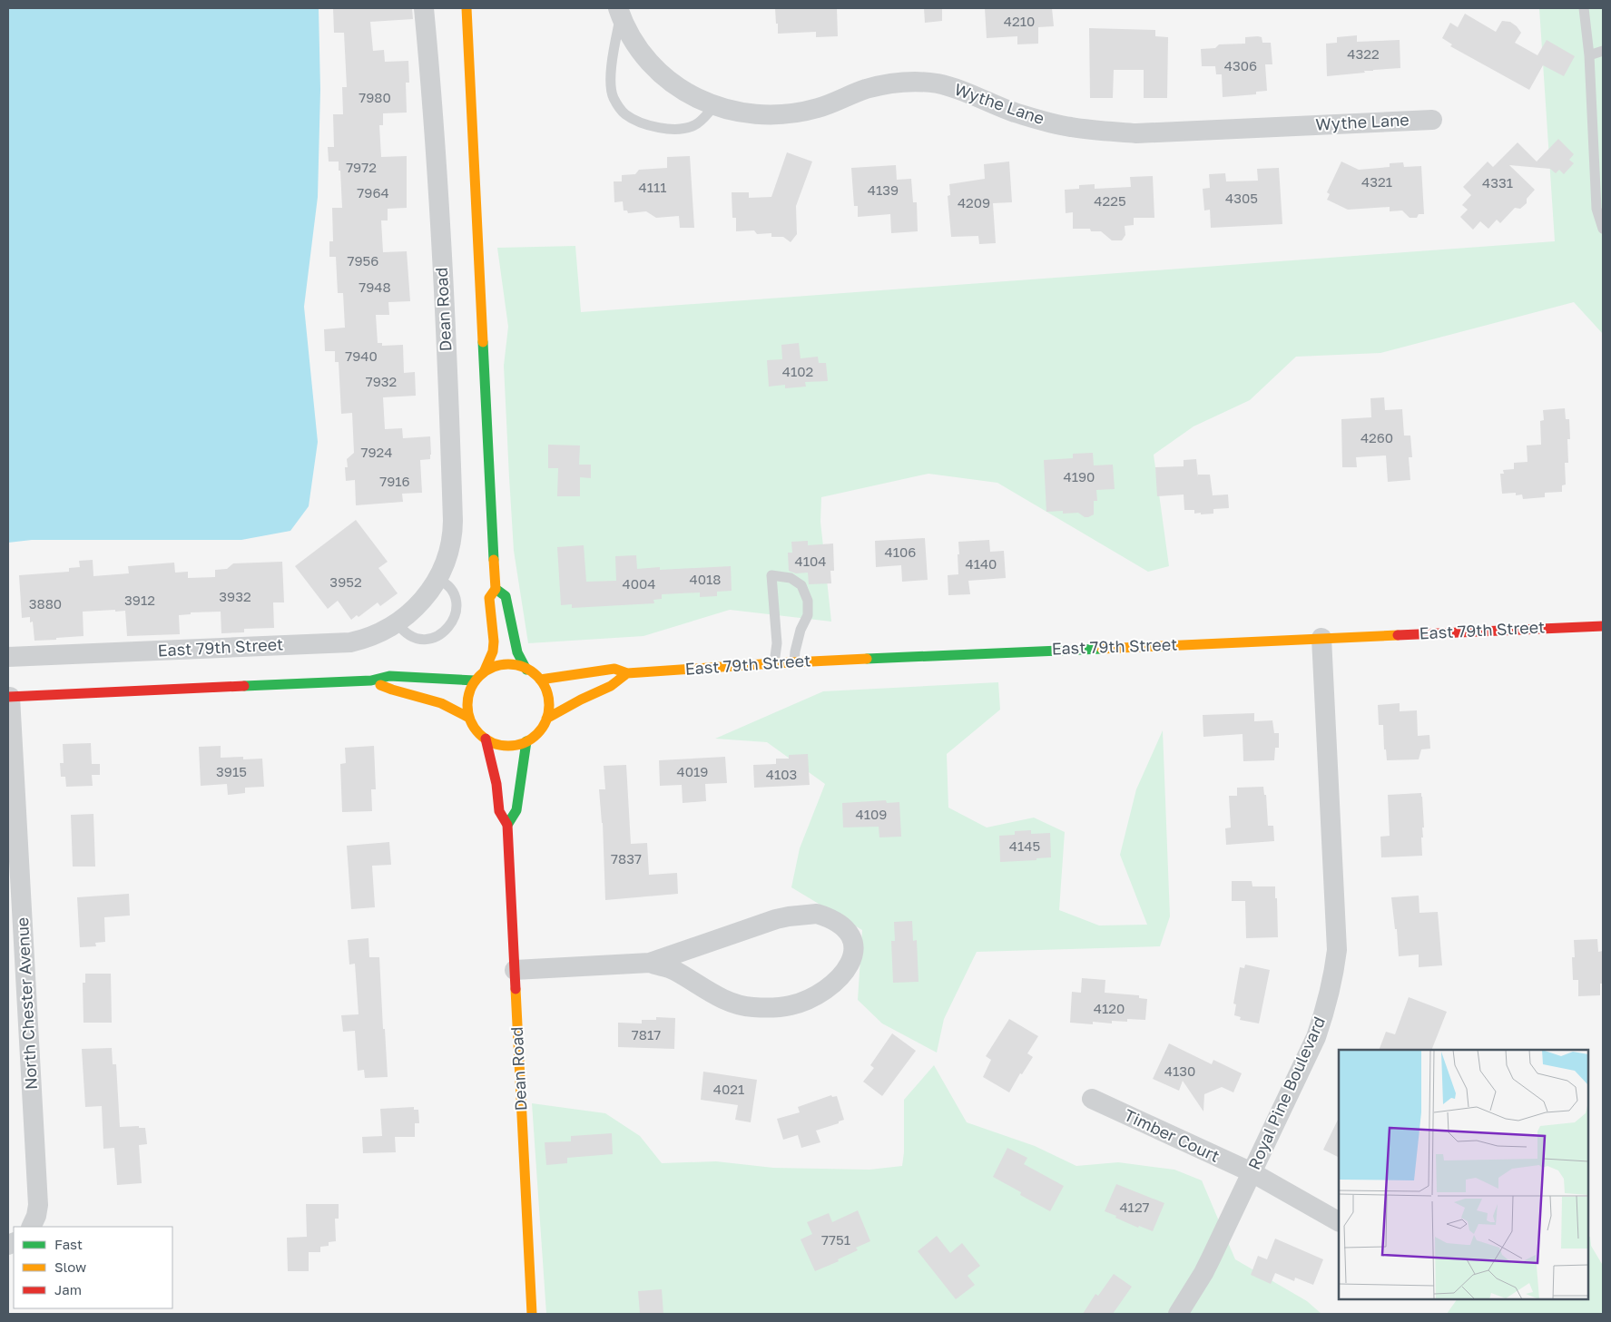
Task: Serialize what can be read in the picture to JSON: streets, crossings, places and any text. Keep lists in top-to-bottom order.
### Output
{
  "streets": {
    "street": [
      "Wythe Lane",
      "Dean Road",
      "East 79th Street",
      "North Chester Avenue",
      "Royal Pine Boulevard",
      "Timber Court"
    ]
  },
  "crossings": [
    ["Dean Road", "East 79th Street"],
    ["East 79th Street", "Royal Pine Boulevard"],
    ["Royal Pine Boulevard", "Timber Court"]
  ],
  "house_numbers": [
    "4210",
    "4322",
    "4306",
    "7980",
    "7972",
    "4321",
    "4331",
    "4111",
    "4139",
    "7964",
    "4305",
    "4225",
    "4209",
    "7956",
    "7948",
    "7940",
    "4102",
    "7932",
    "4260",
    "7924",
    "4190",
    "7916",
    "4106",
    "4104",
    "4140",
    "4018",
    "3952",
    "4004",
    "3932",
    "3912",
    "3880",
    "3915",
    "4019",
    "4103",
    "4109",
    "4145",
    "7837",
    "4120",
    "7817",
    "4130",
    "4021",
    "4127",
    "7751"
  ],
  "legend": ["Fast", "Slow", "Jam"]
}
